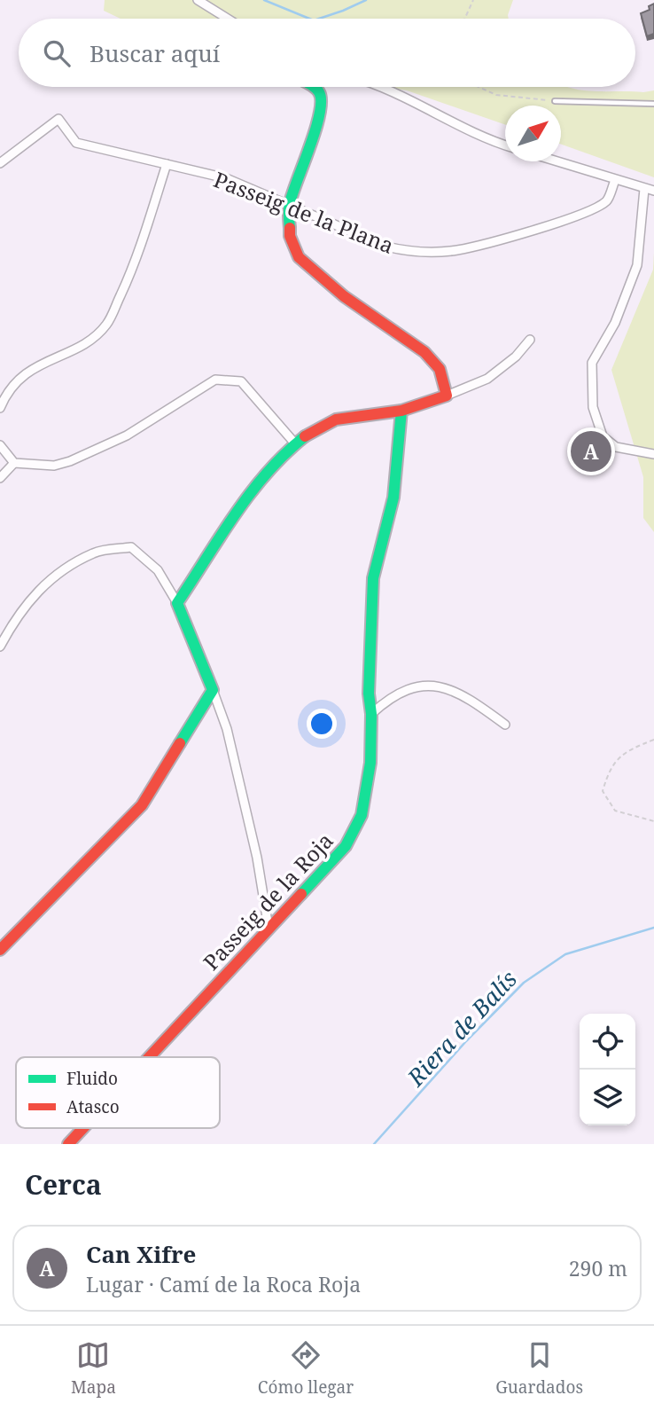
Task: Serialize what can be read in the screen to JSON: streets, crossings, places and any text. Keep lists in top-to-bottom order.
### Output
{
  "streets": {
    "street": ["Passeig de la Plana", "Passeig de la Roja"]
  },
  "water": ["Riera de Balís"],
  "legend": ["Fluido", "Atasco"],
  "north": "top right",
  "page": {
    "search": "Buscar aquí",
    "pins": "A",
    "heading": "Cerca",
    "list": [
      {
        "mark": "A",
        "name": "Can Xifre",
        "note": "Lugar · Camí de la Roca Roja",
        "value": "290 m"
      }
    ],
    "nav": ["Mapa", "Cómo llegar", "Guardados"]
  }
}
